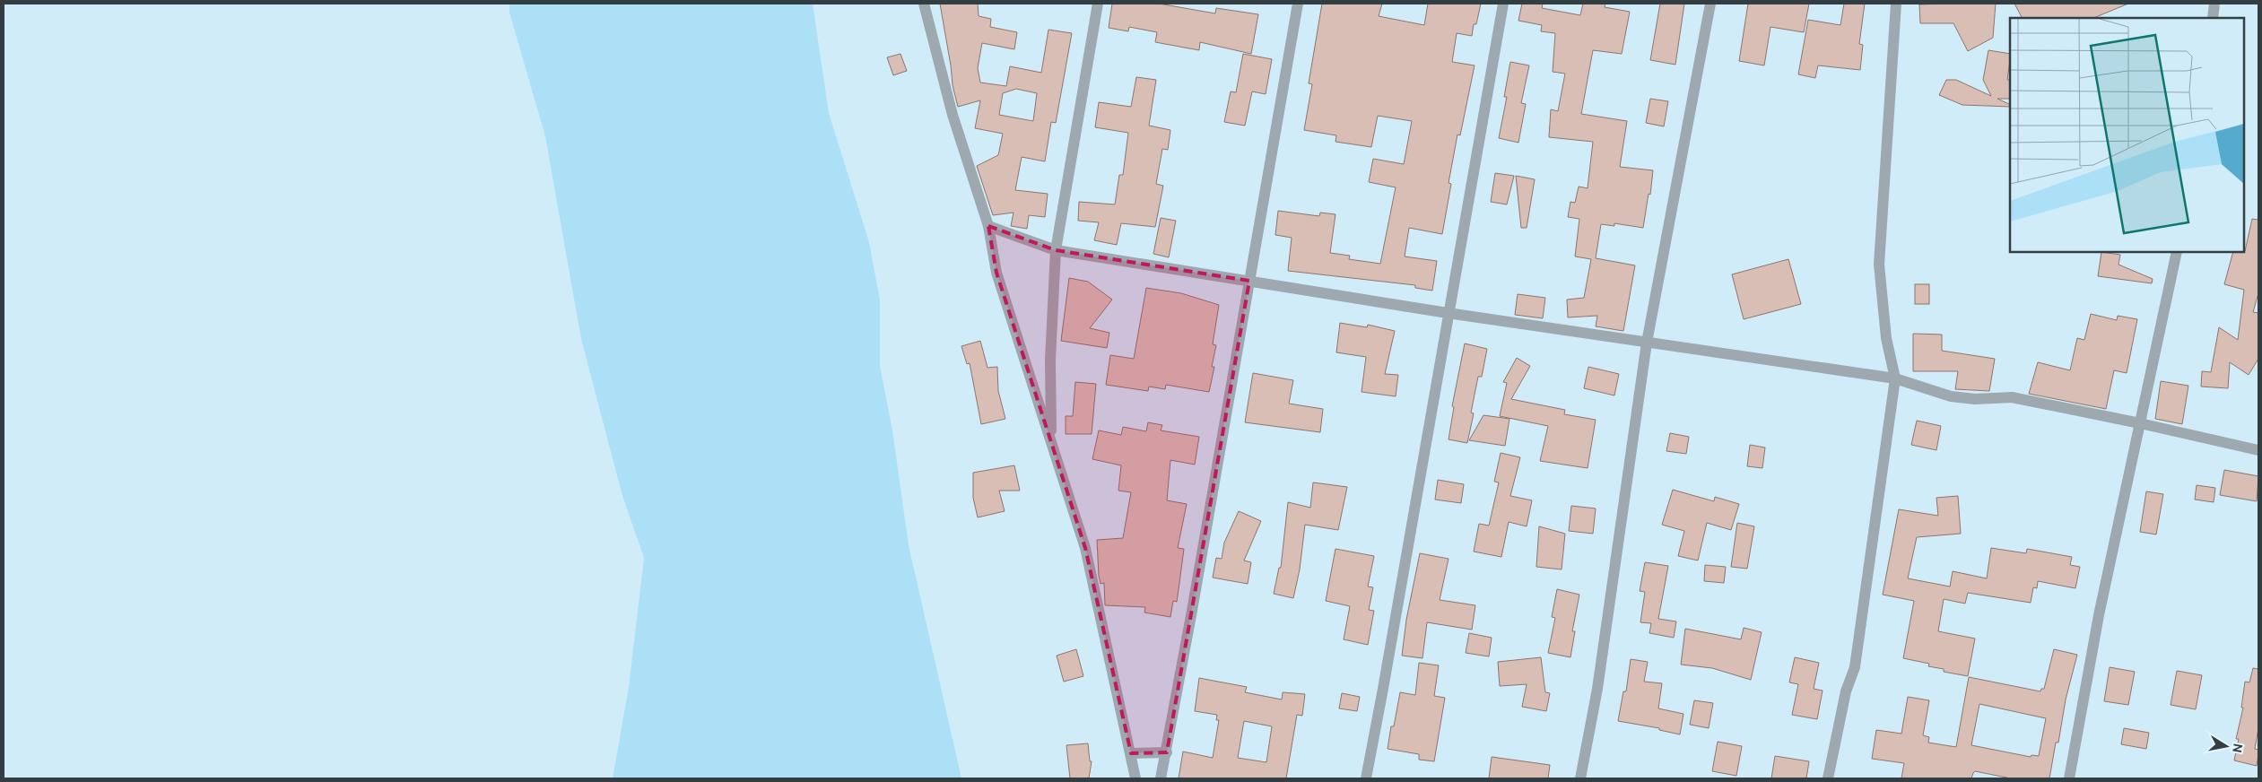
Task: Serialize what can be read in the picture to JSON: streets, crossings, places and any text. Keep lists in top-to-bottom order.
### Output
{
  "north": "right"
}
